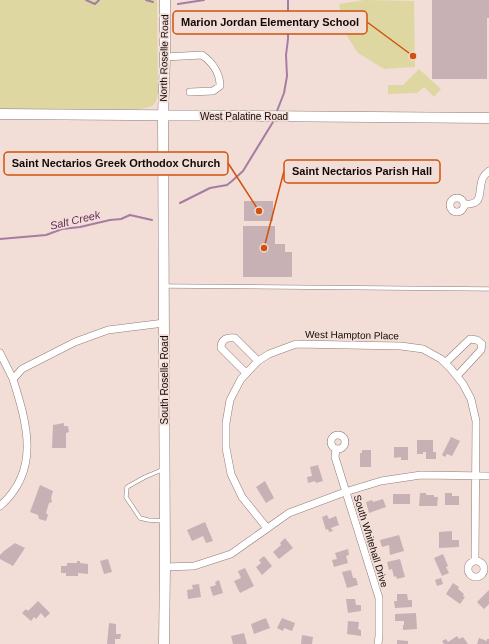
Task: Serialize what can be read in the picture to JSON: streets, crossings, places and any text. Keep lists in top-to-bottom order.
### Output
{
  "streets": {
    "main road": ["North Roselle Road", "West Palatine Road", "South Roselle Road"],
    "street": ["West Hampton Place", "South Whitehall Drive"]
  },
  "crossings": [
    ["North Roselle Road", "West Palatine Road"],
    ["North Roselle Road", "South Roselle Road"],
    ["West Palatine Road", "South Roselle Road"]
  ],
  "water": ["Salt Creek"],
  "places": ["Marion Jordan Elementary School", "Saint Nectarios Greek Orthodox Church", "Saint Nectarios Parish Hall"]
}
